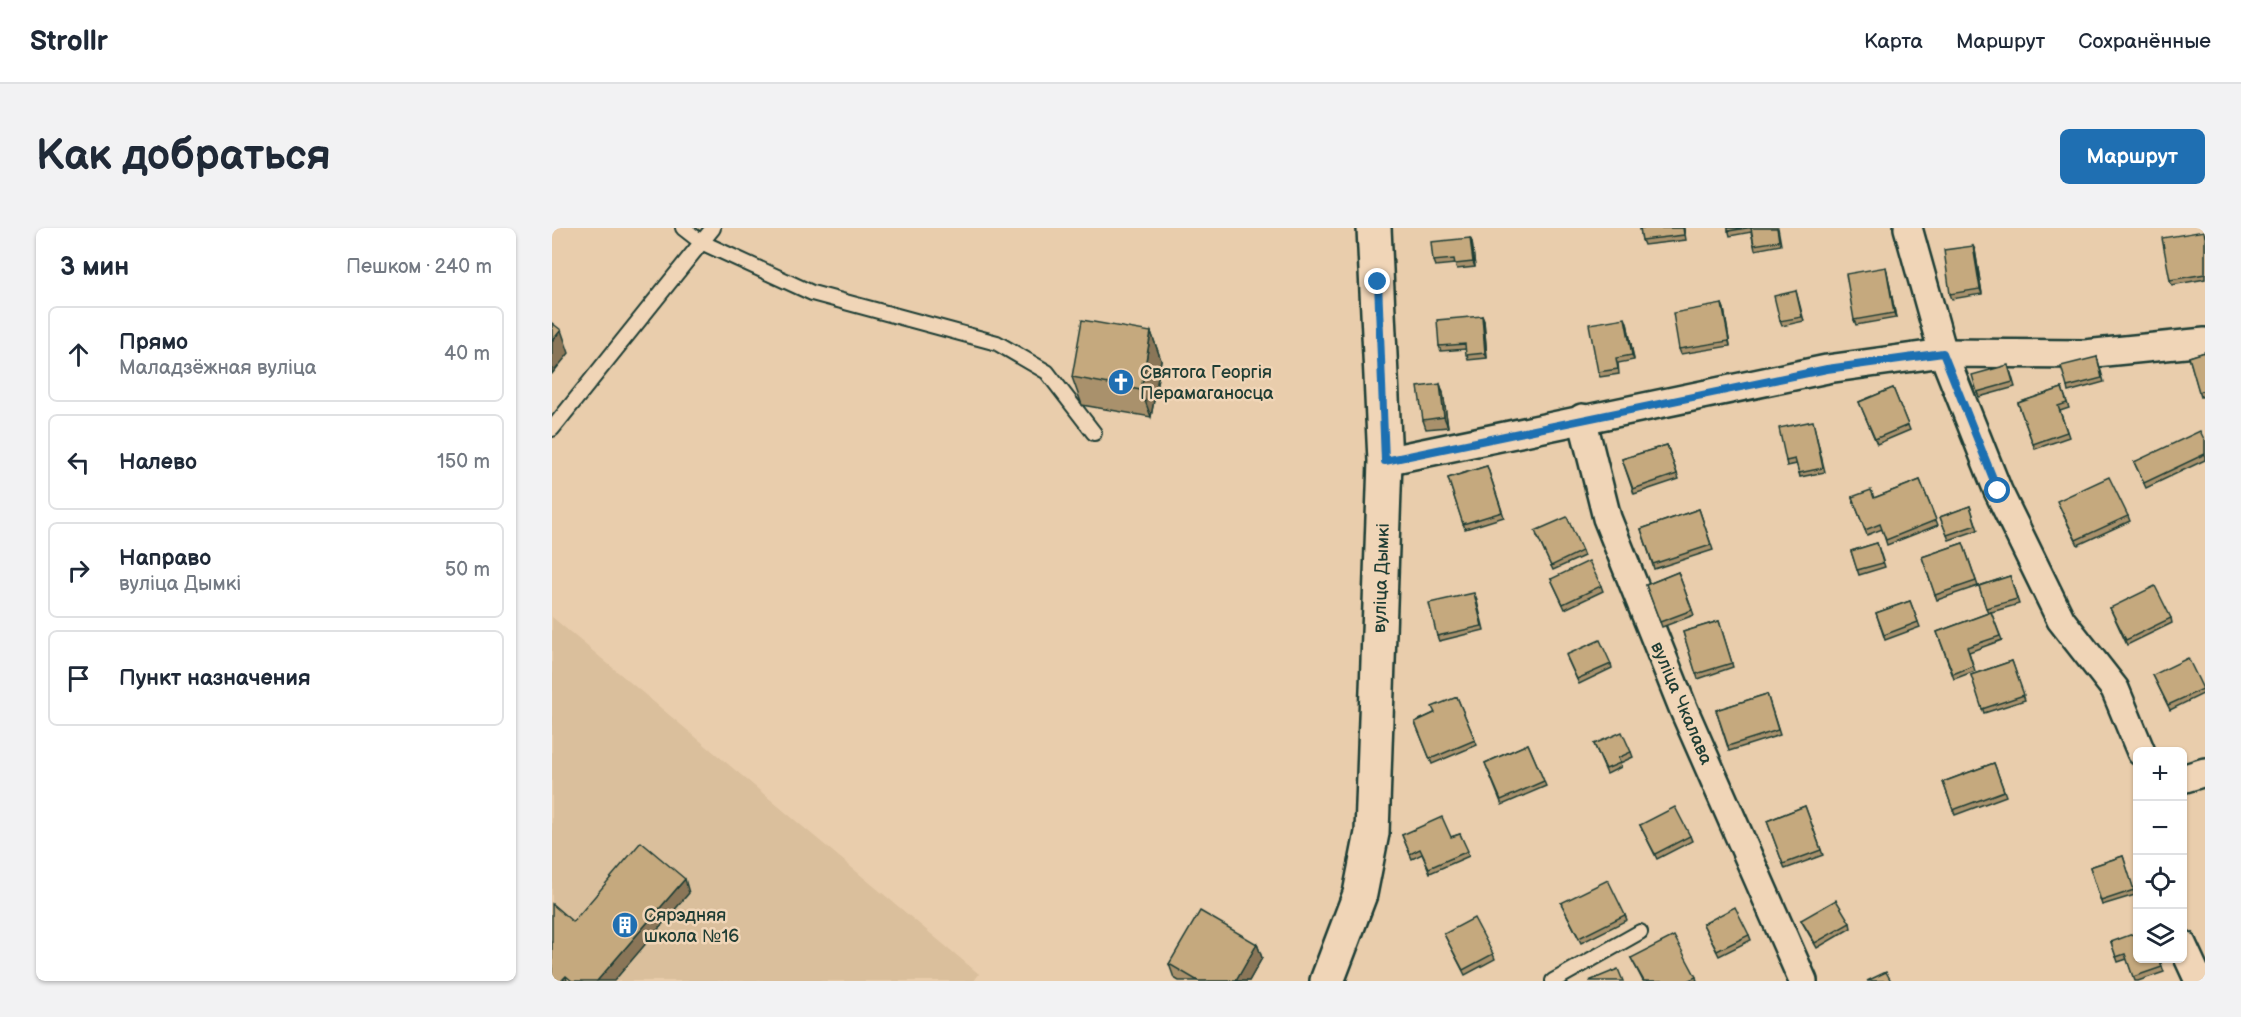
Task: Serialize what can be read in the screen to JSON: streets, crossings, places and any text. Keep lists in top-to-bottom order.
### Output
{
  "streets": {
    "street": ["вуліца Дымкі", "вуліца Чкалава"]
  },
  "places": {
    "church": ["Святога Георгія Перамаганосца"],
    "building": ["Сярэдняя школа №16"]
  },
  "page": {
    "header": "Strollr",
    "nav": ["Карта", "Маршрут", "Сохранённые"],
    "buttons": "Маршрут",
    "title": "Как добраться",
    "heading": ["3 мин", "Пешком · 240 m"],
    "list": [
      ["Прямо", "Маладзёжная вуліца", "40 m"],
      ["Налево", "150 m"],
      ["Направо", "вуліца Дымкі", "50 m"],
      "Пункт назначения"
    ],
    "map_buttons": ["+", "−"]
  }
}
